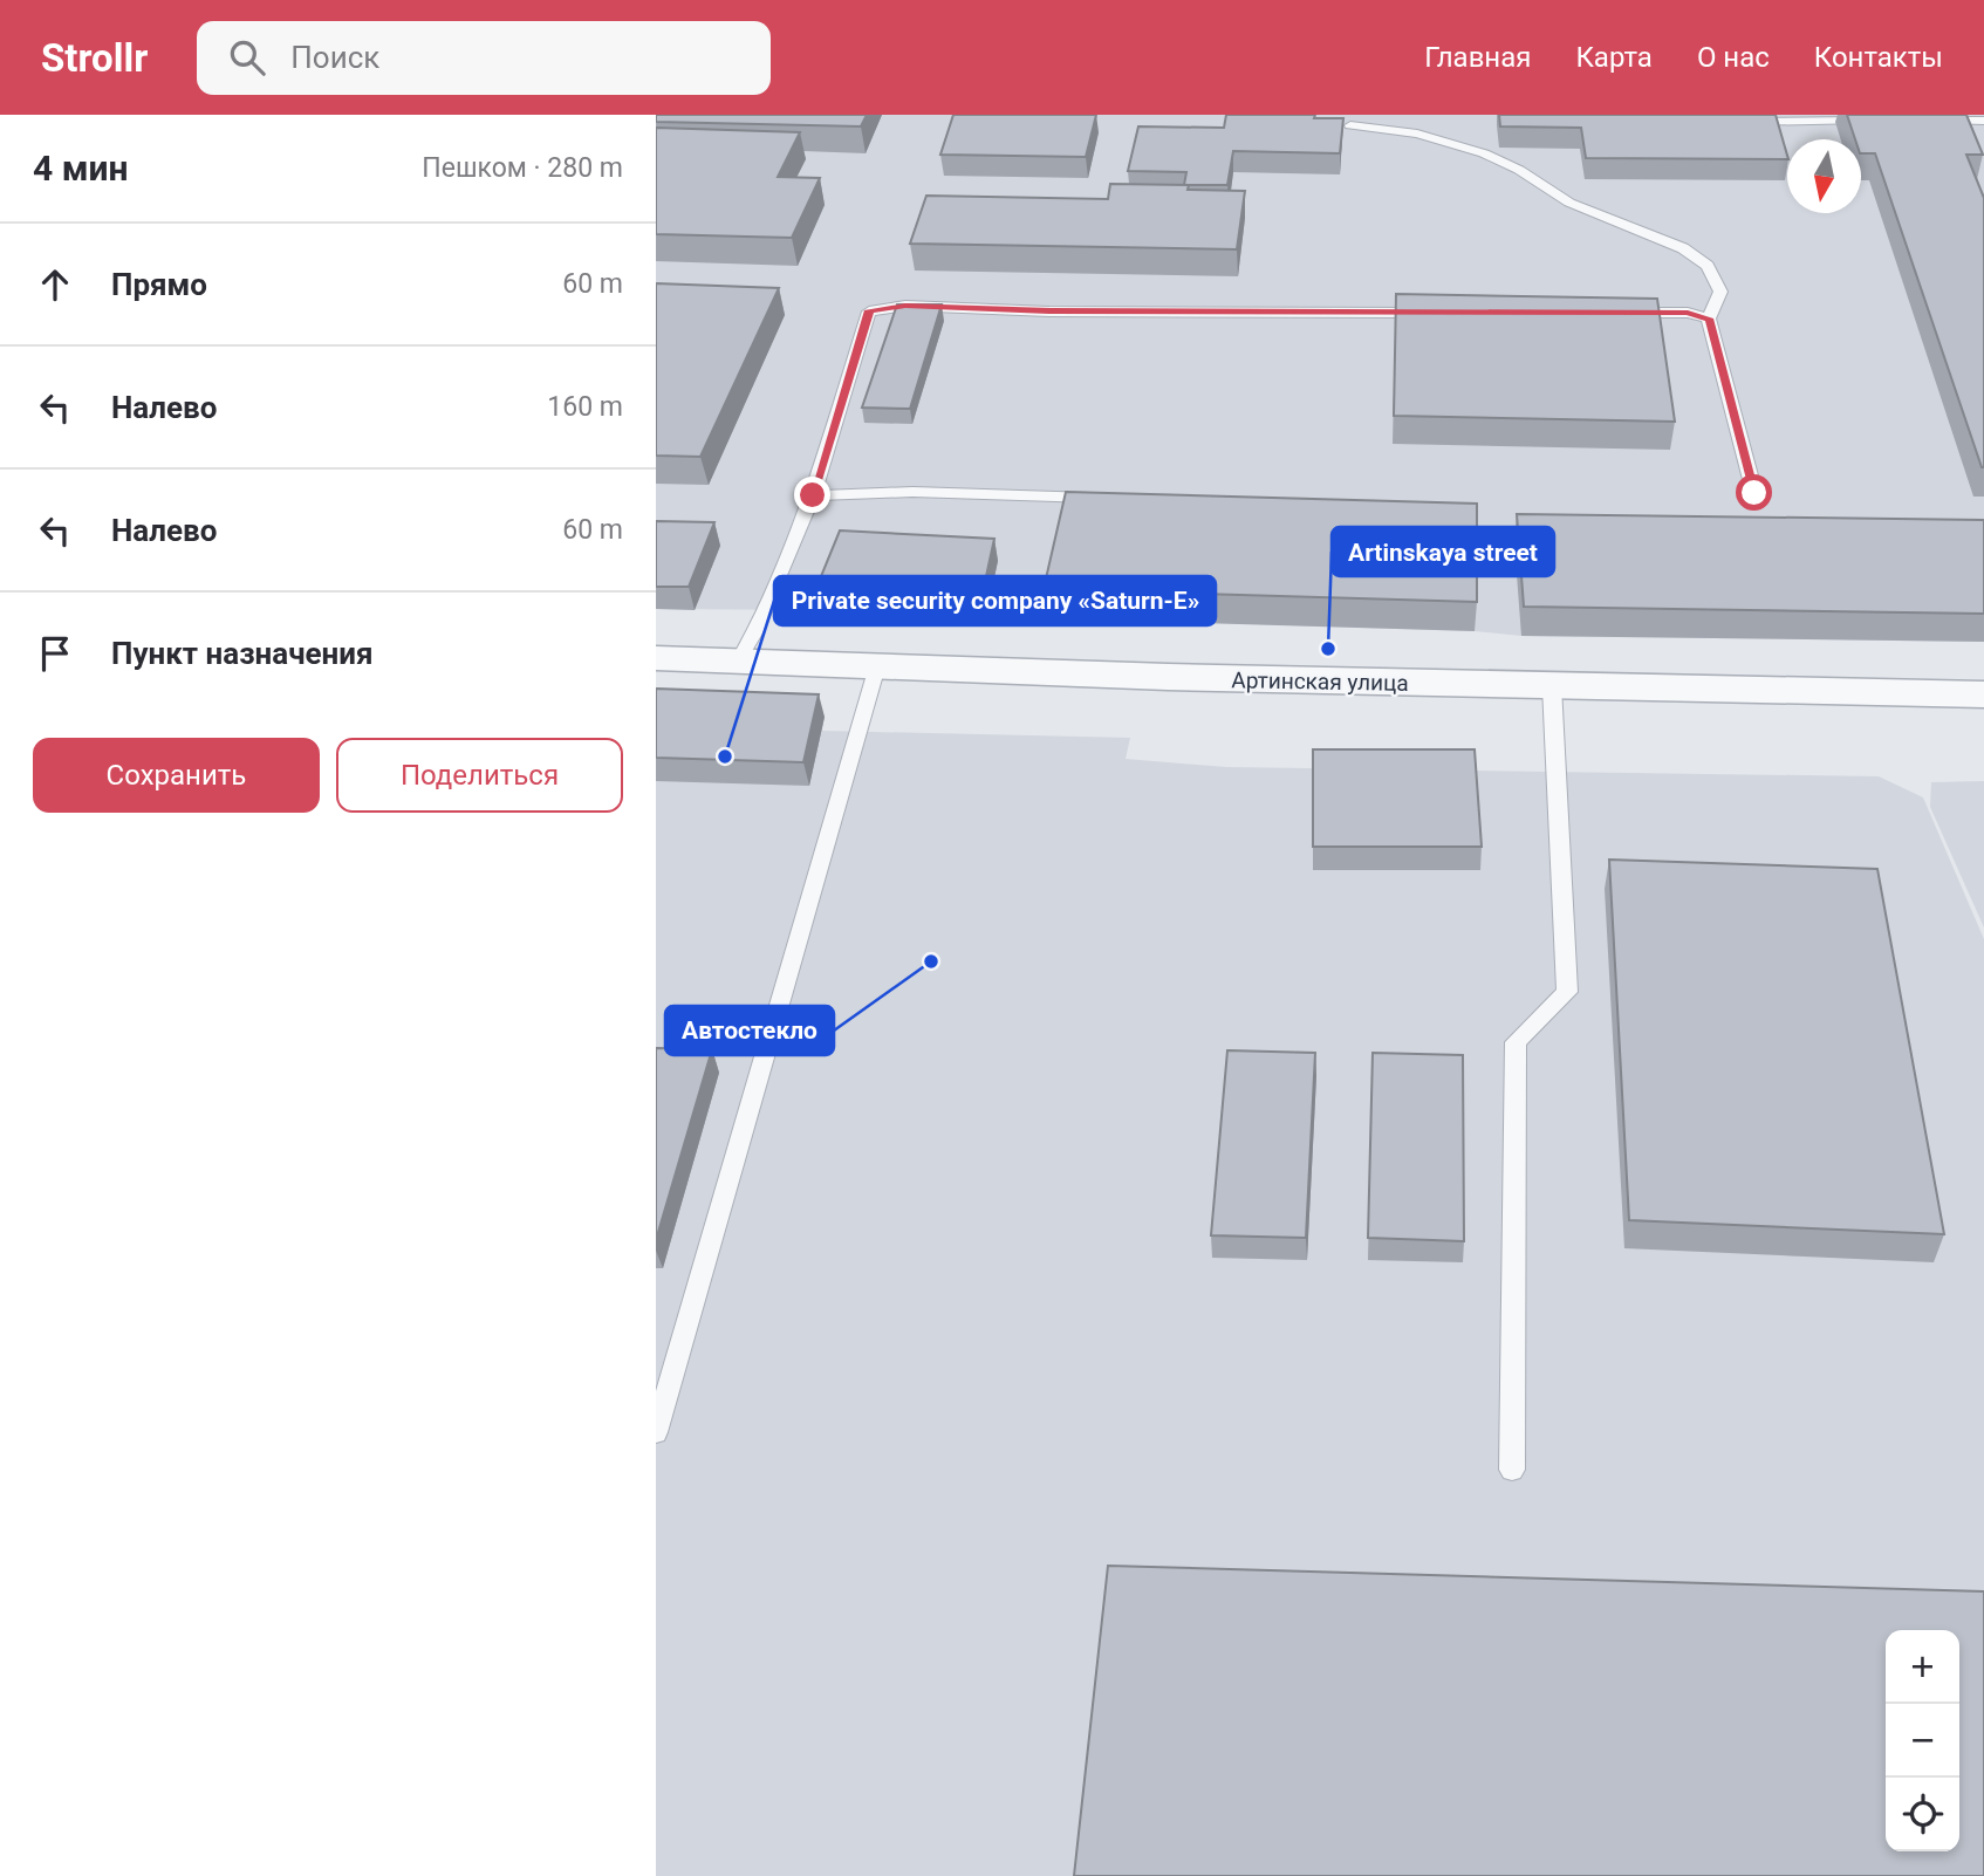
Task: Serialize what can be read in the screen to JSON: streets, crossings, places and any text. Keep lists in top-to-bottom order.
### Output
{
  "streets": {
    "street": ["Артинская улица"]
  },
  "places": ["Artinskaya street", "Private security company «Saturn-E»", "Автостекло"],
  "north": "bottom",
  "page": {
    "header": "Strollr",
    "search": "Поиск",
    "nav": [
      "Главная",
      "Карта",
      "О нас",
      "Контакты"
    ],
    "heading": ["4 мин", "Пешком · 280 m"],
    "list": [
      ["Прямо", "60 m"],
      ["Налево", "160 m"],
      ["Налево", "60 m"],
      "Пункт назначения"
    ],
    "buttons": ["Сохранить", "Поделиться"],
    "map_buttons": ["+", "−"]
  }
}
